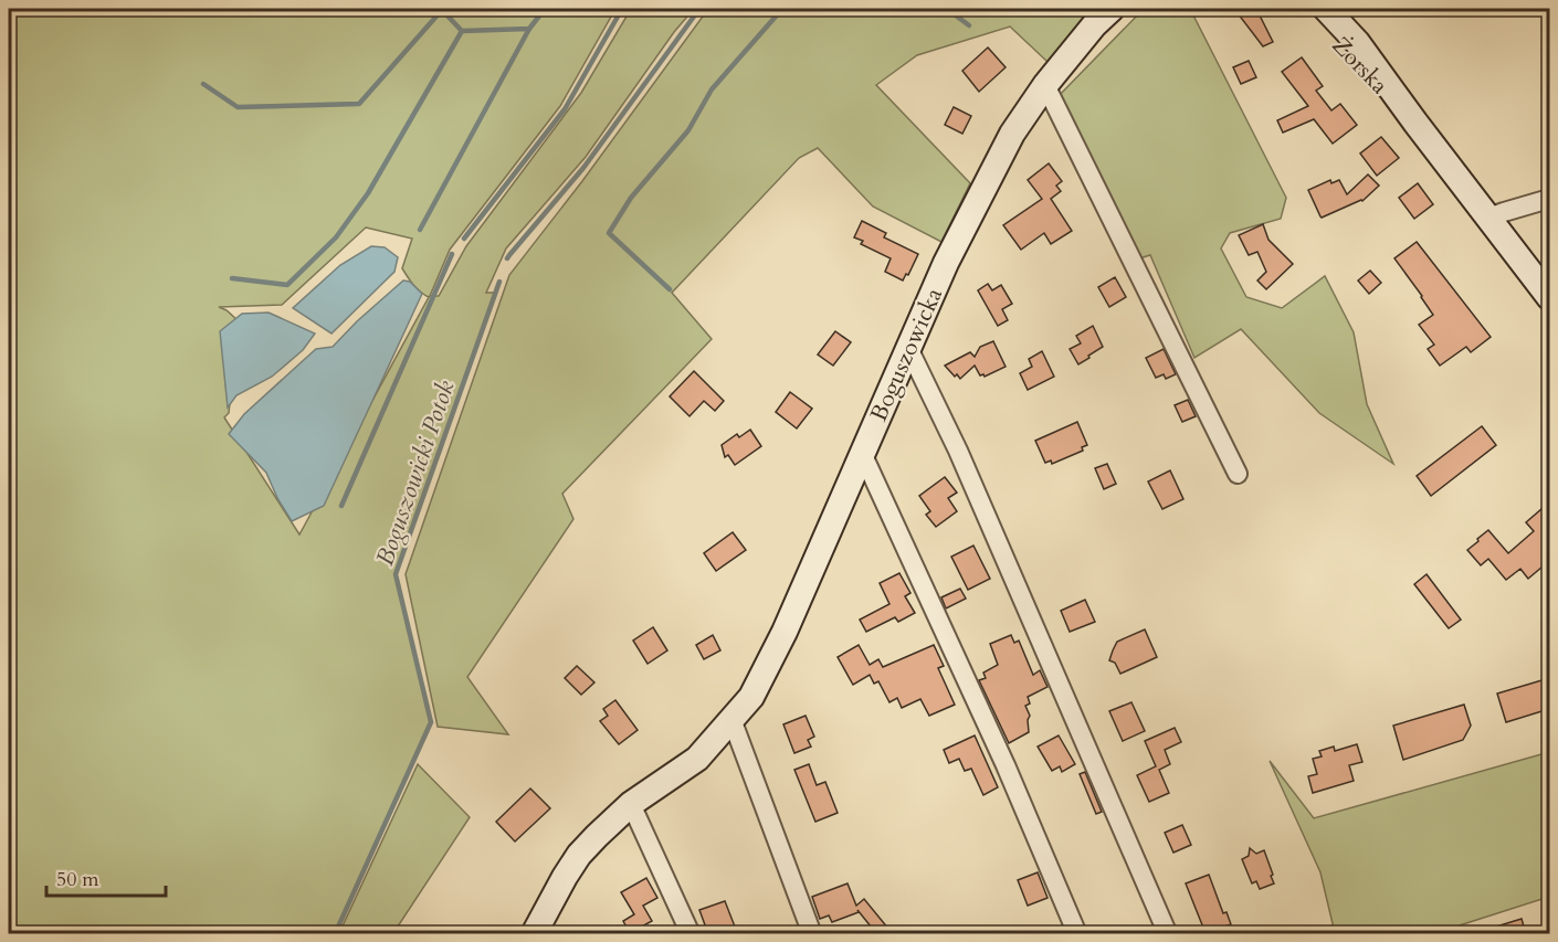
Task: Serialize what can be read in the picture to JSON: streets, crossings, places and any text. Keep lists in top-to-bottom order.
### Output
{
  "streets": {
    "street": ["Żorska", "Boguszowicka"]
  },
  "water": ["Boguszowicki Potok"],
  "scale_bar": "50 m"
}
